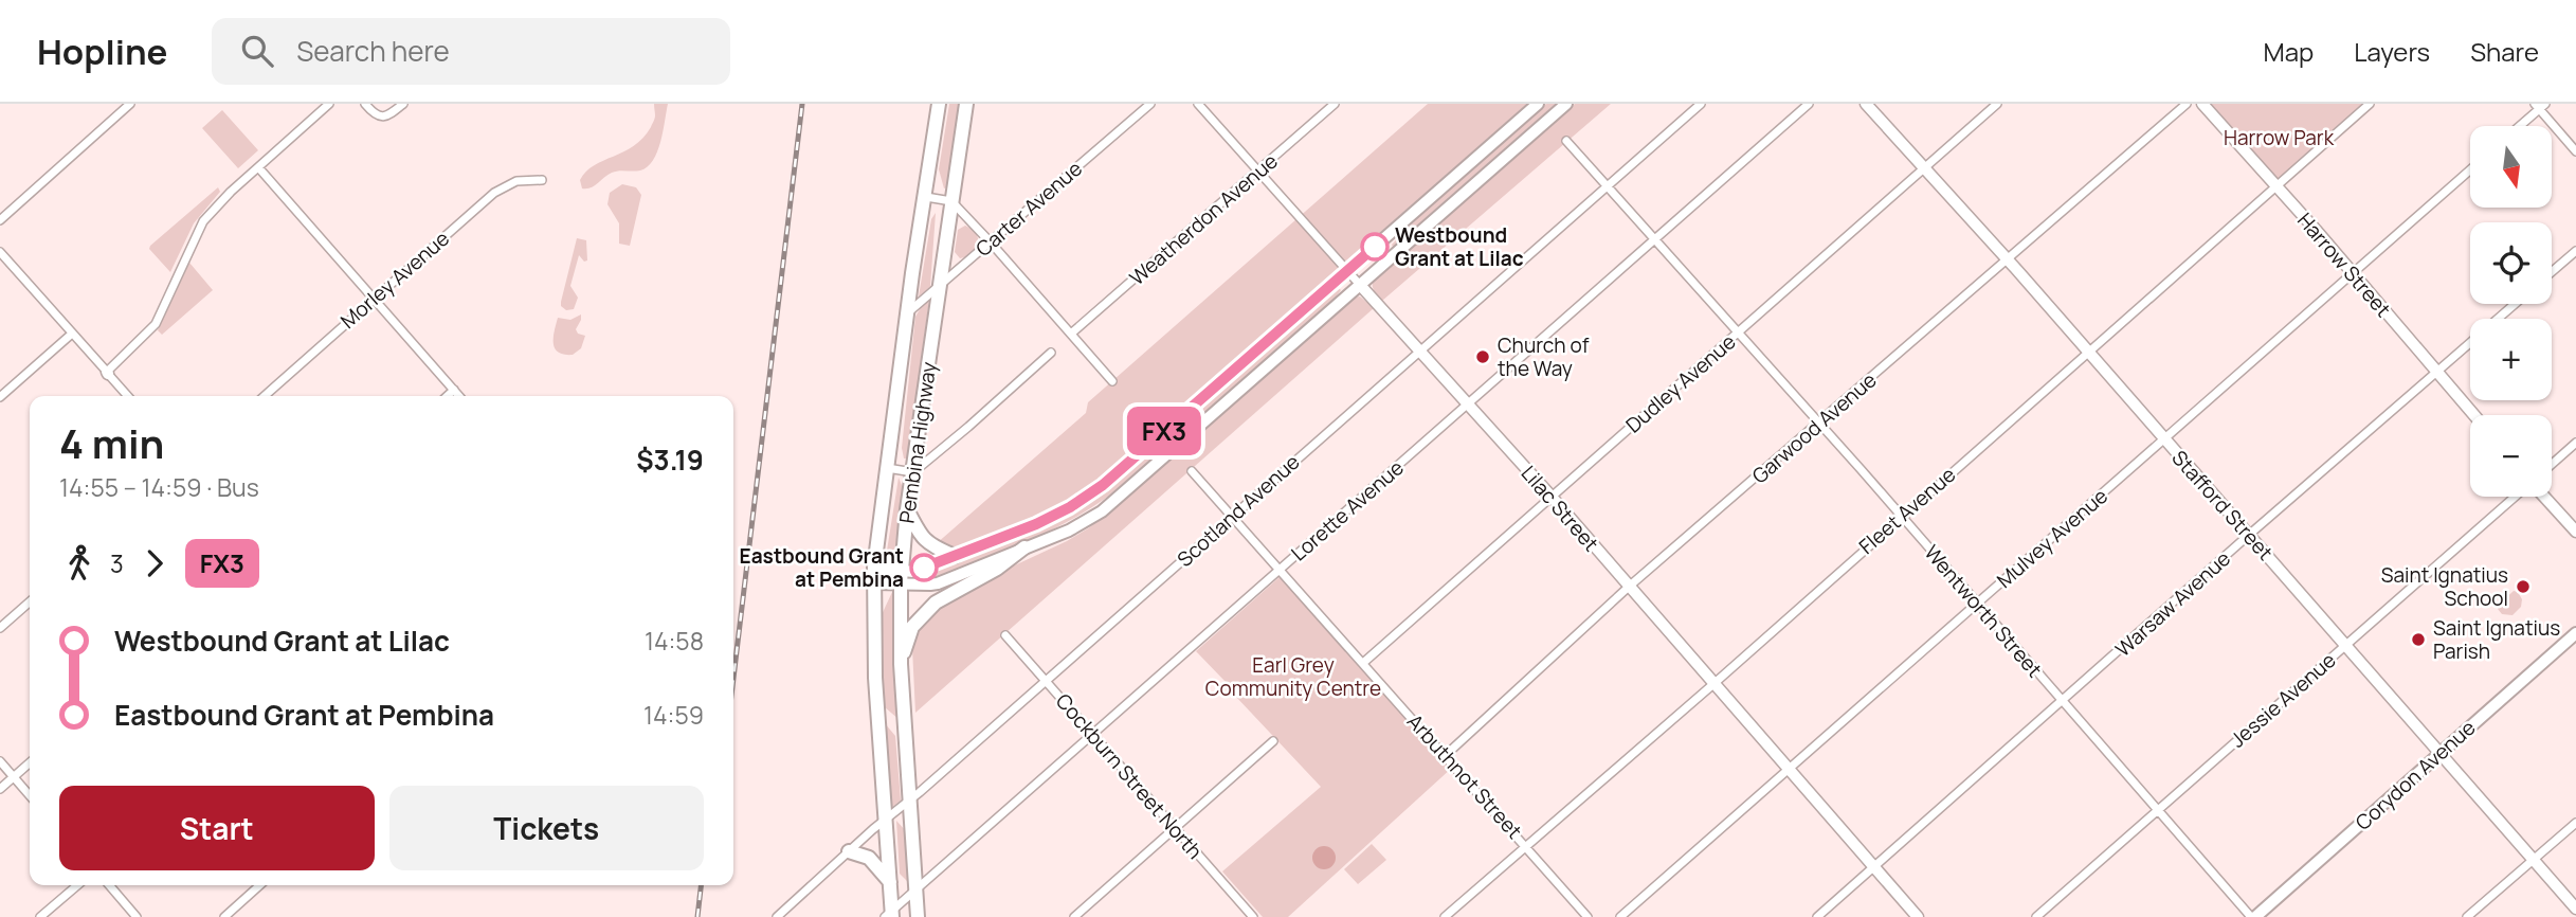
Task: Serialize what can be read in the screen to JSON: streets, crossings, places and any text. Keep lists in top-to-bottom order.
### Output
{
  "streets": {
    "main road": ["Pembina Highway", "Corydon Avenue"],
    "street": [
      "Carter Avenue",
      "Weatherdon Avenue",
      "Harrow Street",
      "Morley Avenue",
      "Dudley Avenue",
      "Garwood Avenue",
      "Stafford Street",
      "Lilac Street",
      "Scotland Avenue",
      "Lorette Avenue",
      "Fleet Avenue",
      "Mulvey Avenue",
      "Warsaw Avenue",
      "Wentworth Street",
      "Jessie Avenue",
      "Cockburn Street North",
      "Arbuthnot Street"
    ]
  },
  "crossings": [
    ["Carter Avenue", "Pembina Highway"],
    ["Weatherdon Avenue", "Lilac Street"],
    ["Harrow Street", "Fleet Avenue"],
    ["Harrow Street", "Mulvey Avenue"],
    ["Harrow Street", "Warsaw Avenue"],
    ["Dudley Avenue", "Stafford Street"],
    ["Dudley Avenue", "Lilac Street"],
    ["Dudley Avenue", "Wentworth Street"],
    ["Dudley Avenue", "Arbuthnot Street"],
    ["Garwood Avenue", "Stafford Street"],
    ["Garwood Avenue", "Lilac Street"],
    ["Garwood Avenue", "Wentworth Street"],
    ["Garwood Avenue", "Arbuthnot Street"],
    ["Pembina Highway", "Scotland Avenue"],
    ["Pembina Highway", "Lorette Avenue"],
    ["Stafford Street", "Fleet Avenue"],
    ["Stafford Street", "Mulvey Avenue"],
    ["Stafford Street", "Warsaw Avenue"],
    ["Stafford Street", "Jessie Avenue"],
    ["Stafford Street", "Corydon Avenue"],
    ["Lilac Street", "Scotland Avenue"],
    ["Lilac Street", "Lorette Avenue"],
    ["Lilac Street", "Fleet Avenue"],
    ["Lilac Street", "Mulvey Avenue"],
    ["Lilac Street", "Warsaw Avenue"],
    ["Scotland Avenue", "Wentworth Street"],
    ["Scotland Avenue", "Cockburn Street North"],
    ["Scotland Avenue", "Arbuthnot Street"],
    ["Lorette Avenue", "Wentworth Street"],
    ["Lorette Avenue", "Cockburn Street North"],
    ["Lorette Avenue", "Arbuthnot Street"],
    ["Fleet Avenue", "Wentworth Street"],
    ["Fleet Avenue", "Arbuthnot Street"],
    ["Mulvey Avenue", "Wentworth Street"],
    ["Warsaw Avenue", "Wentworth Street"],
    ["Wentworth Street", "Jessie Avenue"],
    ["Wentworth Street", "Corydon Avenue"]
  ],
  "parks": ["Harrow Park", "Earl Grey Community Centre"],
  "places": [
    "Westbound Grant at Lilac",
    "Church of the Way",
    "Eastbound Grant at Pembina",
    "Saint Ignatius School",
    "Saint Ignatius Parish"
  ],
  "lines": ["bus line FX3"],
  "north": "bottom",
  "page": {
    "header": "Hopline",
    "search": "Search here",
    "nav": ["Map", "Layers", "Share"],
    "on_map": "FX3",
    "map_buttons": ["+", "−"],
    "heading": ["4 min", "14:55 – 14:59 · Bus", "$3.19"],
    "legs": ["3", "FX3"],
    "list": [
      {
        "name": "Westbound Grant at Lilac",
        "value": "14:58"
      },
      {
        "name": "Eastbound Grant at Pembina",
        "value": "14:59"
      }
    ],
    "buttons": ["Start", "Tickets"]
  }
}
